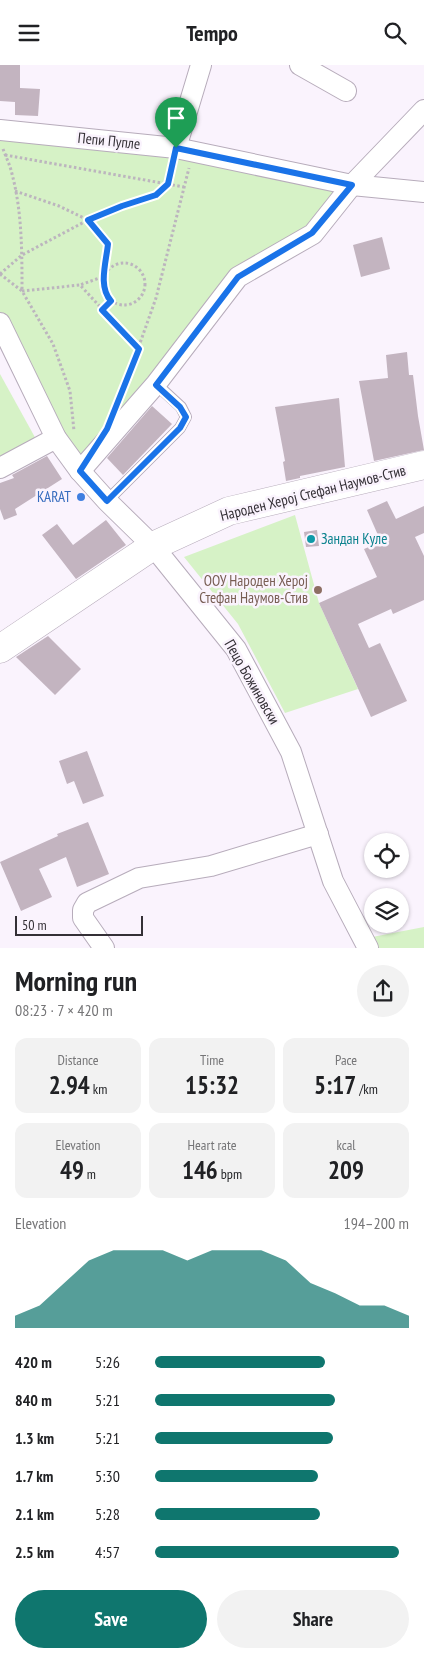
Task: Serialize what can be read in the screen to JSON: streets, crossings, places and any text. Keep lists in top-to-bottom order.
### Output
{
  "streets": {
    "street": ["Пепи Пупле", "Народен Херој Стефан Наумов-Стив", "Пецо Божиновски"]
  },
  "crossings": [
    ["Народен Херој Стефан Наумов-Стив", "Пецо Божиновски"]
  ],
  "places": ["KARAT", "Зандан Куле", "ООУ Народен Херој Стефан Наумов-Стив"],
  "scale_bar": "50 m",
  "page": {
    "header": "Tempo",
    "scale": "50 m",
    "heading": ["Morning run", "08:23 · 7 × 420 m"],
    "stats": [
      ["Distance", "2.94 km"],
      ["Time", "15:32"],
      ["Pace", "5:17 /km"],
      ["Elevation", "49 m"],
      ["Heart rate", "146 bpm"],
      ["kcal", "209"]
    ],
    "chart": ["Elevation", "194–200 m"],
    "list": [
      {
        "name": "420 m",
        "note": "5:26"
      },
      {
        "name": "840 m",
        "note": "5:21"
      },
      {
        "name": "1.3 km",
        "note": "5:21"
      },
      {
        "name": "1.7 km",
        "note": "5:30"
      },
      {
        "name": "2.1 km",
        "note": "5:28"
      },
      {
        "name": "2.5 km",
        "note": "4:57"
      }
    ],
    "buttons": ["Save", "Share"]
  }
}
